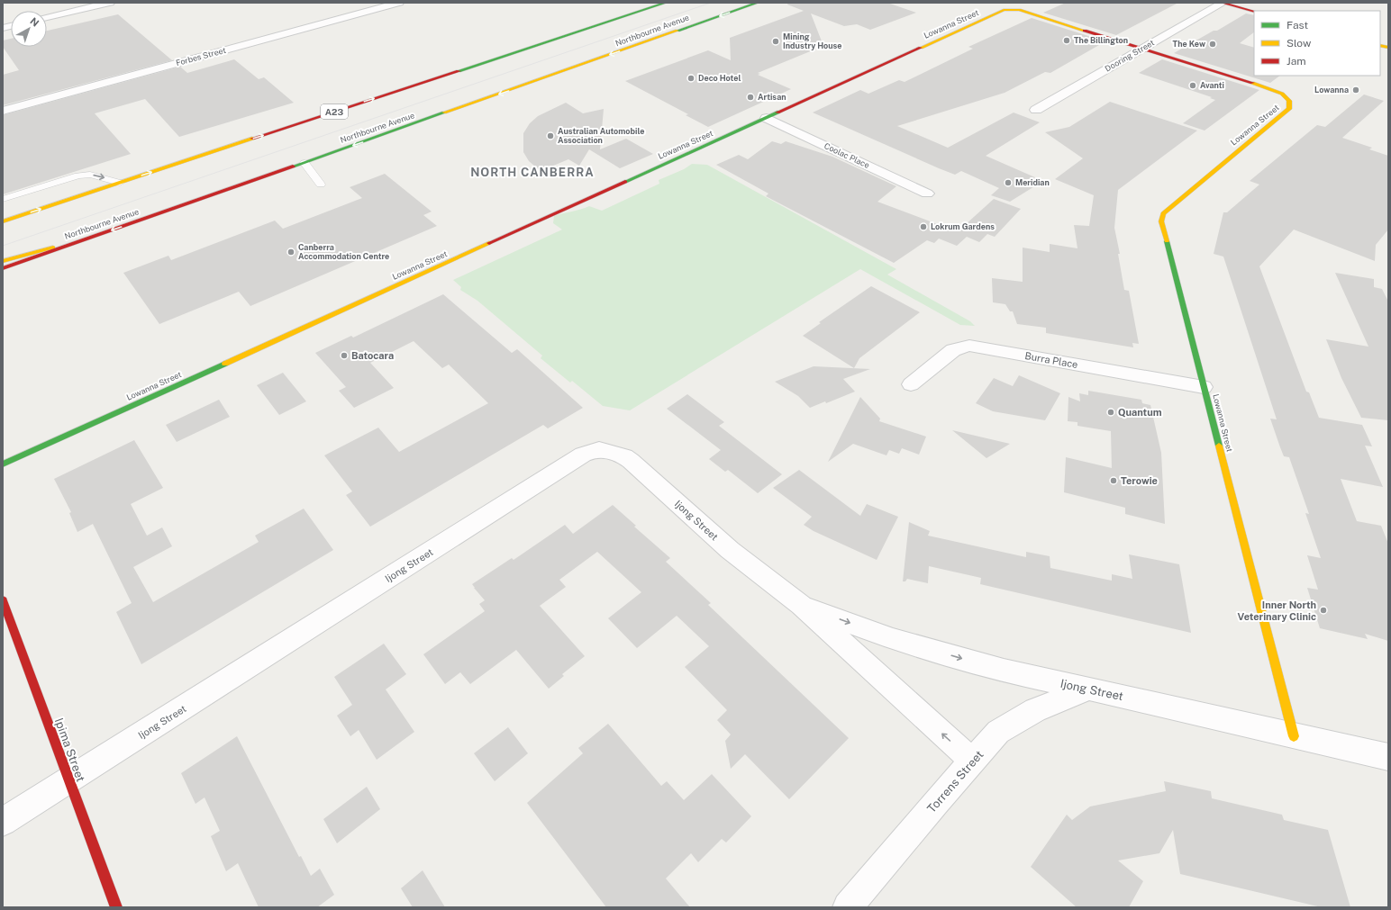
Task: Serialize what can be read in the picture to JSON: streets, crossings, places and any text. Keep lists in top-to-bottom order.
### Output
{
  "streets": {
    "main road": [
      "Lowanna Street",
      "Northbourne Avenue",
      "A23",
      "Ipima Street"
    ],
    "street": [
      "Dooring Street",
      "Forbes Street",
      "Coolac Place",
      "Burra Place",
      "Ijong Street",
      "Torrens Street"
    ]
  },
  "crossings": [
    ["Lowanna Street", "Dooring Street"],
    ["Lowanna Street", "Coolac Place"],
    ["Lowanna Street", "Burra Place"],
    ["Lowanna Street", "Ijong Street"],
    ["Ijong Street", "Ipima Street"],
    ["Ijong Street", "Torrens Street"]
  ],
  "districts": ["NORTH CANBERRA"],
  "places": [
    "The Billington",
    "Mining Industry House",
    "The Kew",
    "Deco Hotel",
    "Avanti",
    "Lowanna",
    "Artisan",
    "Australian Automobile Association",
    "Meridian",
    "Lokrum Gardens",
    "Canberra Accommodation Centre",
    "Batocara",
    "Quantum",
    "Terowie",
    "Inner North Veterinary Clinic"
  ],
  "legend": ["Fast", "Slow", "Jam"],
  "north": "top right"
}
